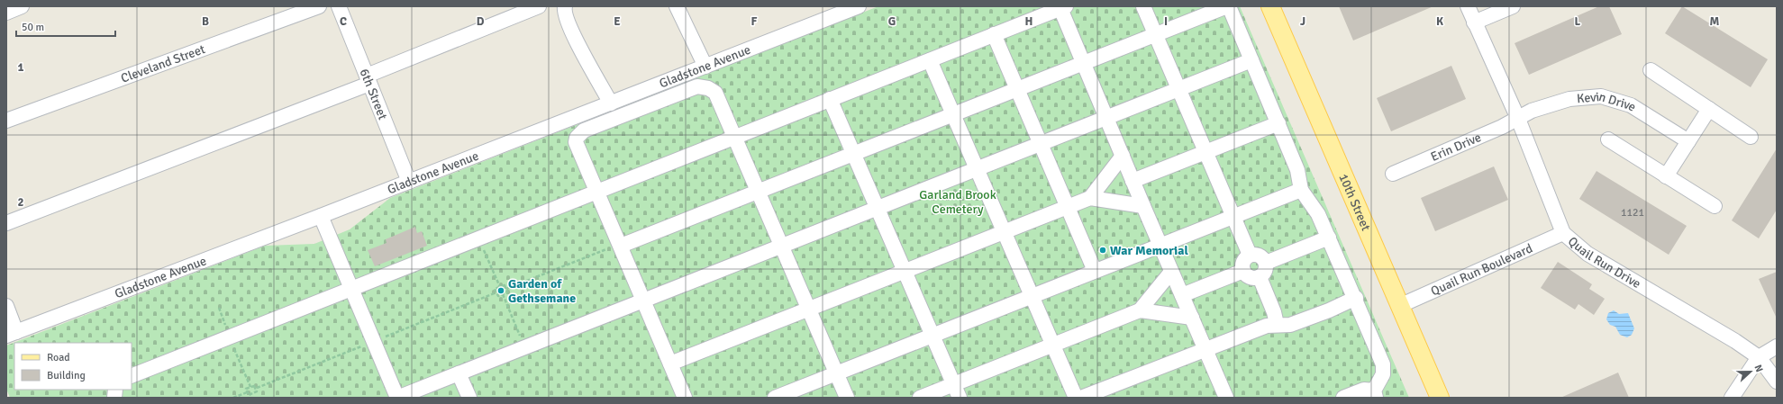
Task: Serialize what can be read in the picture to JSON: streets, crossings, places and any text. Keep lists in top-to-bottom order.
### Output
{
  "streets": {
    "main road": ["10th Street"],
    "street": [
      "Cleveland Street",
      "Gladstone Avenue",
      "6th Street",
      "Kevin Drive",
      "Erin Drive",
      "Quail Run Drive",
      "Quail Run Boulevard"
    ]
  },
  "crossings": [
    ["Gladstone Avenue", "6th Street"],
    ["Kevin Drive", "Erin Drive"],
    ["Kevin Drive", "Quail Run Drive"],
    ["Erin Drive", "Quail Run Drive"],
    ["10th Street", "Quail Run Boulevard"],
    ["Quail Run Drive", "Quail Run Boulevard"]
  ],
  "parks": ["Garland Brook Cemetery"],
  "places": ["War Memorial", "Garden of Gethsemane"],
  "house_numbers": ["1121"],
  "legend": ["Road", "Building"],
  "scale_bar": "50 m",
  "north": "right",
  "grid": {
    "columns": [
      "B",
      "C",
      "D",
      "E",
      "F",
      "G",
      "H",
      "I",
      "J",
      "K",
      "L",
      "M"
    ],
    "rows": ["1", "2"]
  }
}
